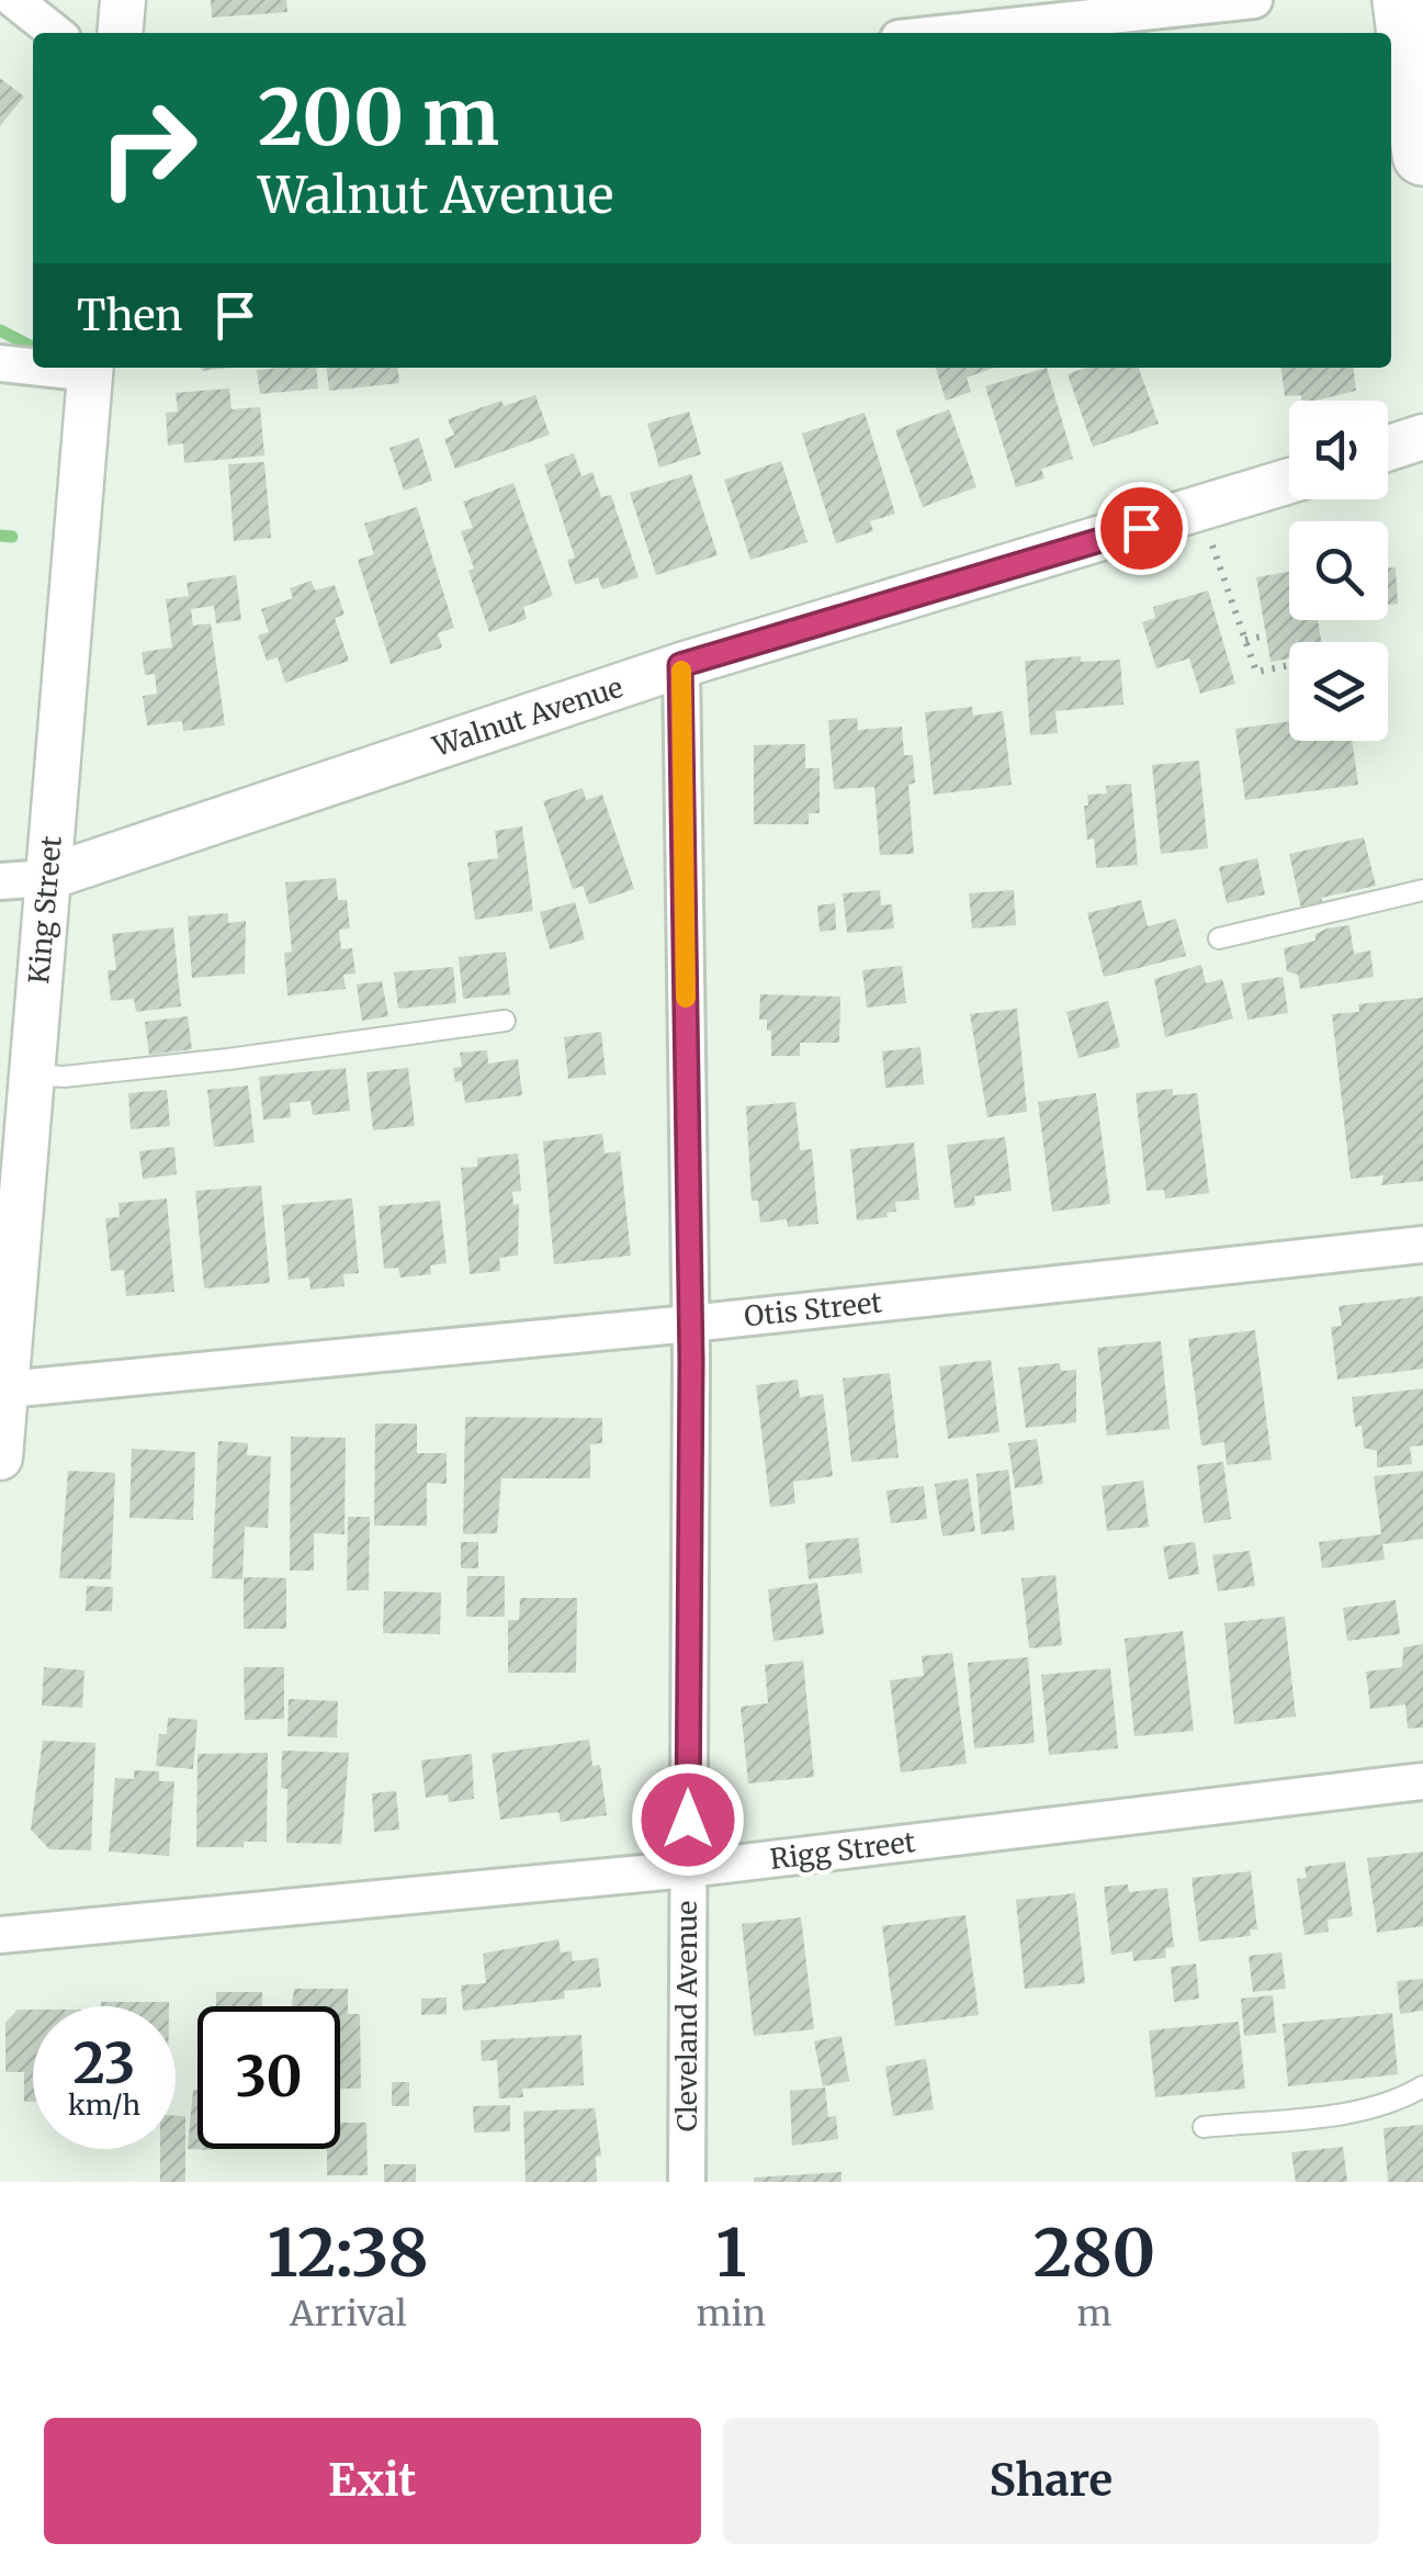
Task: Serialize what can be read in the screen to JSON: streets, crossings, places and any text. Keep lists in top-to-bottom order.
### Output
{
  "streets": {
    "street": [
      "Walnut Avenue",
      "King Street",
      "Otis Street",
      "Rigg Street",
      "Cleveland Avenue"
    ]
  },
  "crossings": [
    ["Walnut Avenue", "King Street"],
    ["Walnut Avenue", "Cleveland Avenue"],
    ["King Street", "Otis Street"],
    ["Otis Street", "Cleveland Avenue"],
    ["Rigg Street", "Cleveland Avenue"]
  ],
  "page": {
    "turn": ["200 m", "Walnut Avenue"],
    "then": "Then",
    "speed": "23 km/h",
    "limit": "30",
    "eta": [
      "12:38",
      "Arrival",
      "1",
      "min",
      "280",
      "m"
    ],
    "buttons": ["Exit", "Share"]
  }
}
